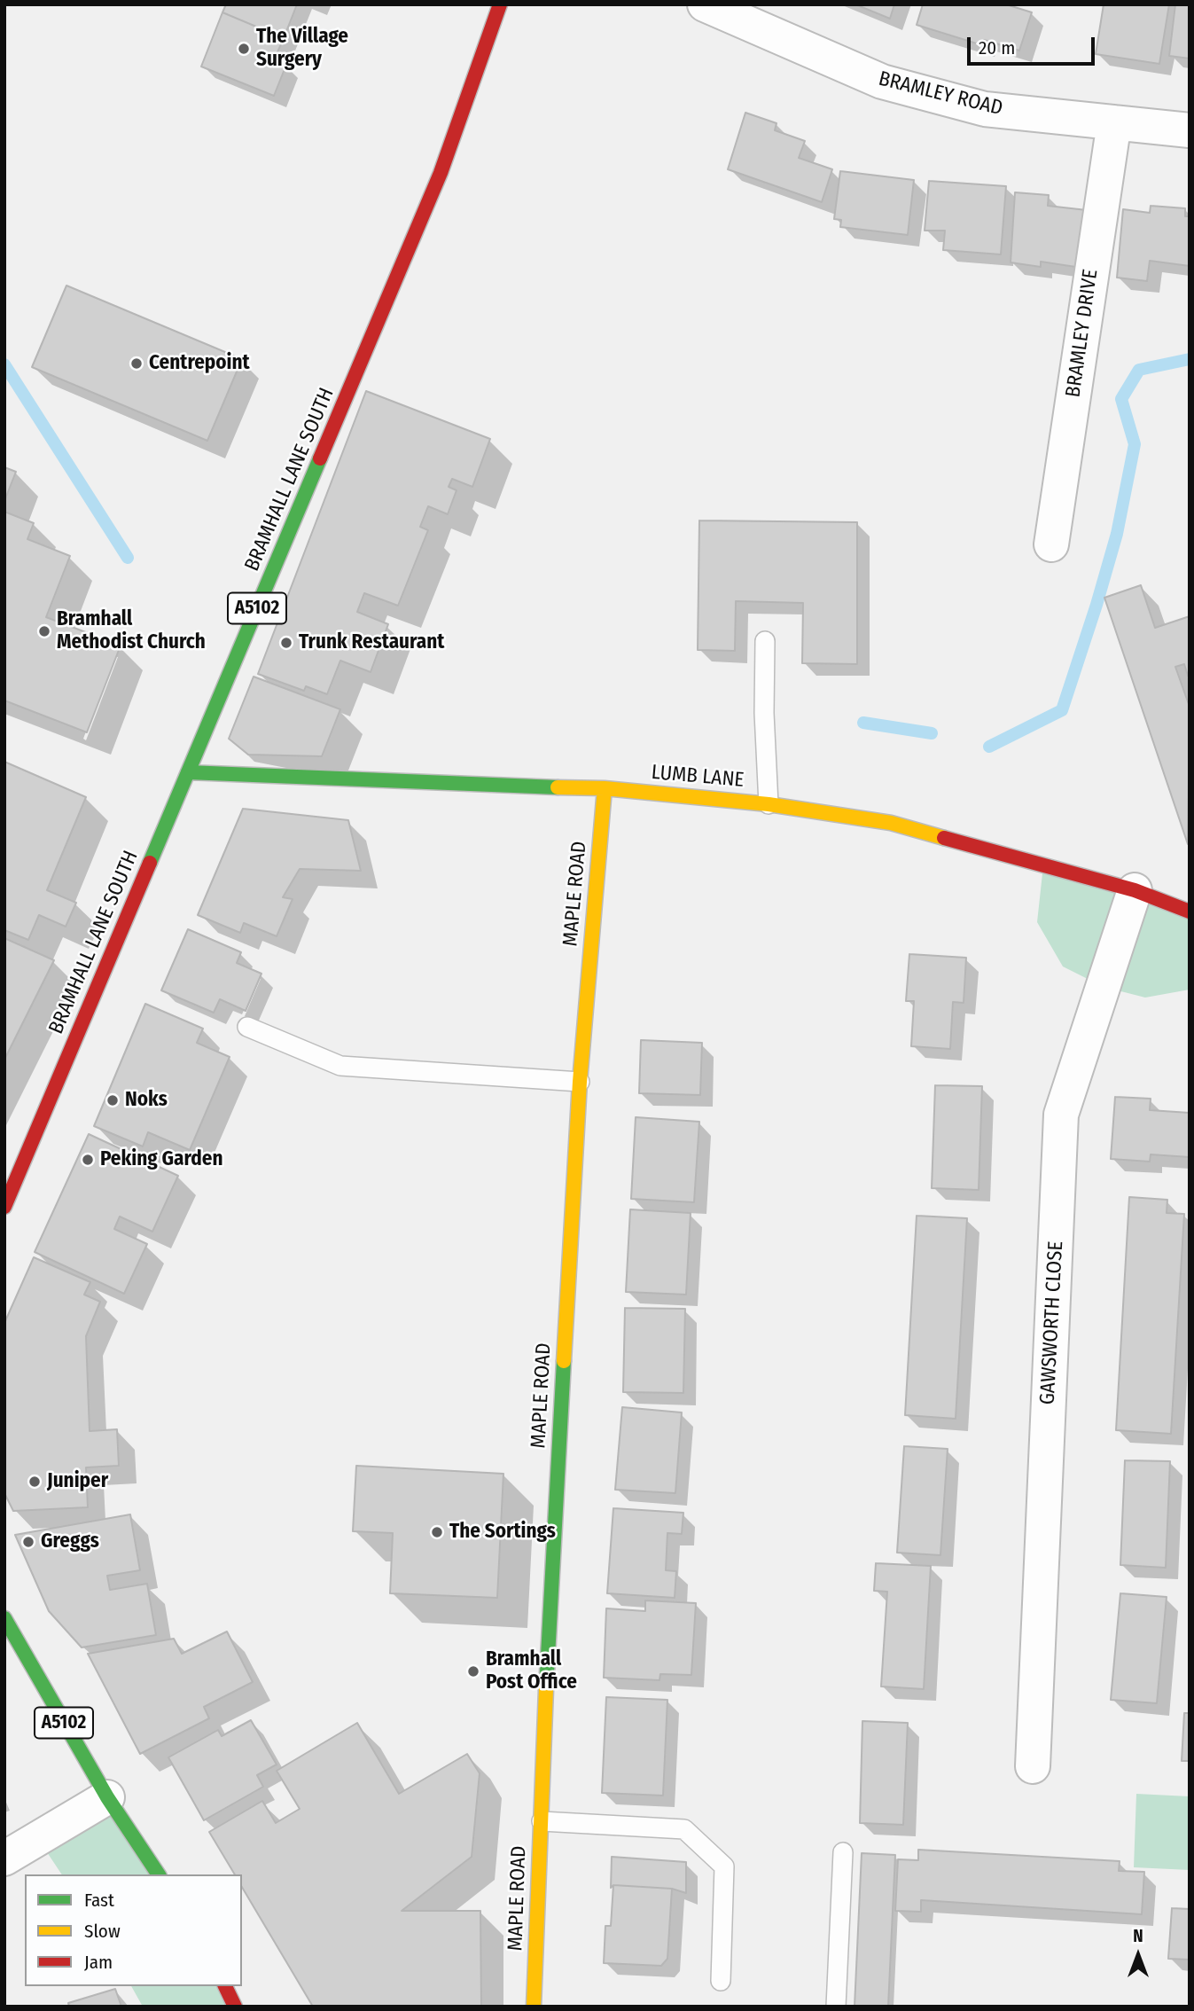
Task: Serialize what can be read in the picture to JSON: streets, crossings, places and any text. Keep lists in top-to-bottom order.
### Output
{
  "streets": {
    "street": [
      "BRAMLEY ROAD",
      "BRAMLEY DRIVE",
      "BRAMHALL LANE SOUTH",
      "A5102",
      "LUMB LANE",
      "MAPLE ROAD",
      "GAWSWORTH CLOSE"
    ]
  },
  "crossings": [
    ["BRAMLEY ROAD", "BRAMLEY DRIVE"],
    ["BRAMHALL LANE SOUTH", "LUMB LANE"],
    ["LUMB LANE", "MAPLE ROAD"],
    ["LUMB LANE", "GAWSWORTH CLOSE"]
  ],
  "places": [
    "The Village Surgery",
    "Centrepoint",
    "Bramhall Methodist Church",
    "Trunk Restaurant",
    "Noks",
    "Peking Garden",
    "Juniper",
    "The Sortings",
    "Greggs",
    "Bramhall Post Office"
  ],
  "legend": ["Fast", "Slow", "Jam"],
  "scale_bar": "20 m",
  "north": "top"
}
